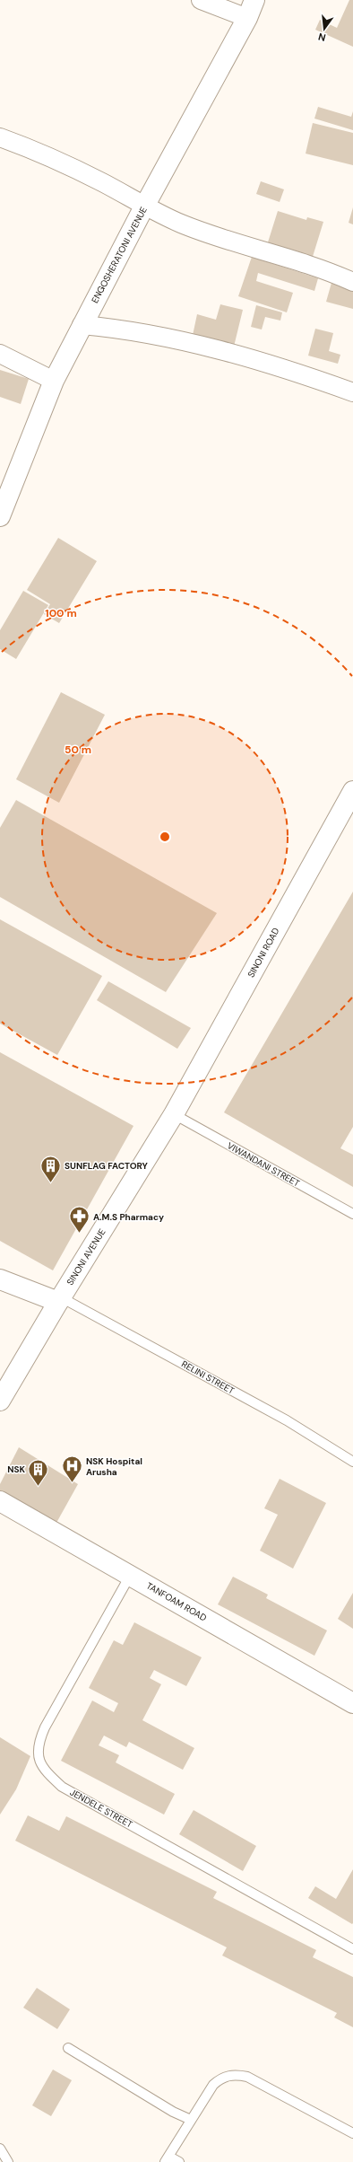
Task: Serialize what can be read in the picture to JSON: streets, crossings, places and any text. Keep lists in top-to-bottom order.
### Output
{
  "streets": {
    "street": [
      "ENGOSHERATONI AVENUE",
      "SINONI ROAD",
      "SINONI AVENUE",
      "TANFOAM ROAD"
    ],
    "lane": ["VIWANDANI STREET", "RELINI STREET", "JENDELE STREET"]
  },
  "crossings": [
    ["SINONI ROAD", "VIWANDANI STREET"],
    ["SINONI ROAD", "SINONI AVENUE"],
    ["VIWANDANI STREET", "SINONI AVENUE"],
    ["SINONI AVENUE", "RELINI STREET"],
    ["TANFOAM ROAD", "JENDELE STREET"]
  ],
  "places": {
    "building": ["SUNFLAG FACTORY", "NSK"],
    "pharmacy": ["A.M.S Pharmacy"],
    "hospital": ["NSK Hospital Arusha"]
  },
  "north": "bottom",
  "rings": ["100 m", "50 m"]
}
